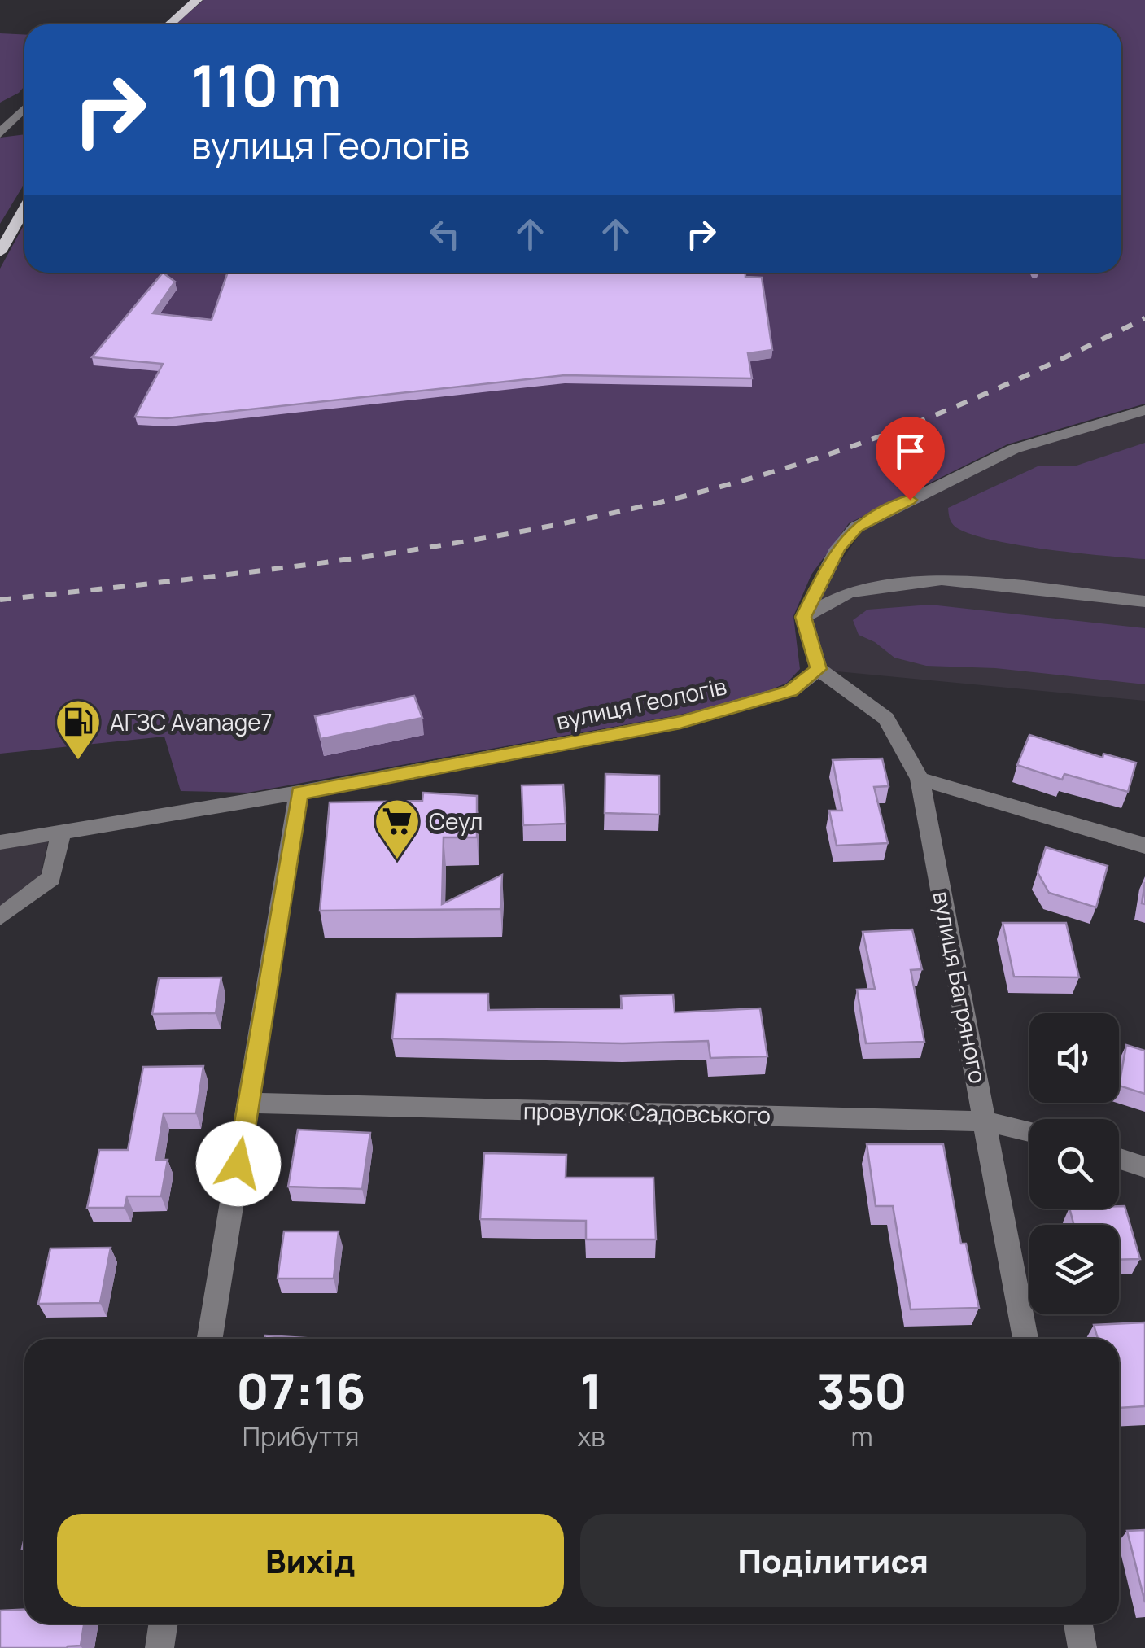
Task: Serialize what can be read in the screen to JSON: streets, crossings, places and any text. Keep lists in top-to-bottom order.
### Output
{
  "streets": {
    "street": ["вулиця Геологів", "вулиця Багряного", "провулок Садовського"]
  },
  "crossings": [
    ["вулиця Геологів", "вулиця Багряного"],
    ["вулиця Багряного", "провулок Садовського"]
  ],
  "places": {
    "fuel station": ["АГЗС Avanage7"],
    "supermarket": ["Сеул"]
  },
  "page": {
    "turn": ["110 m", "вулиця Геологів"],
    "eta": [
      "07:16",
      "Прибуття",
      "1",
      "хв",
      "350",
      "m"
    ],
    "buttons": ["Вихід", "Поділитися"]
  }
}
